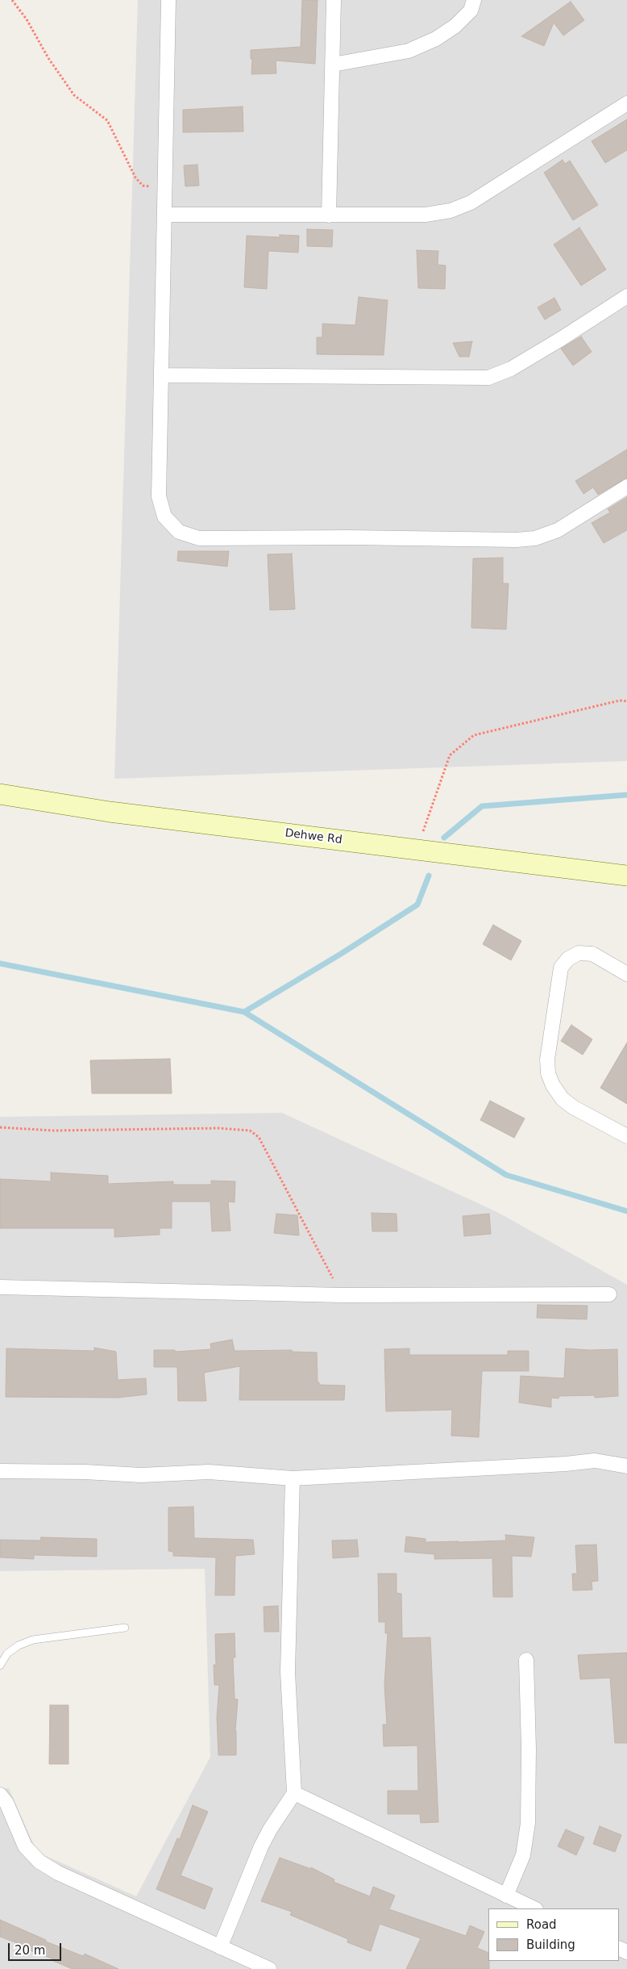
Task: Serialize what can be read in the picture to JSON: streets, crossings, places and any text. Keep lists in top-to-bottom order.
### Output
{
  "streets": {
    "street": ["Dehwe Rd"]
  },
  "legend": ["Road", "Building"],
  "scale_bar": "20 m"
}
